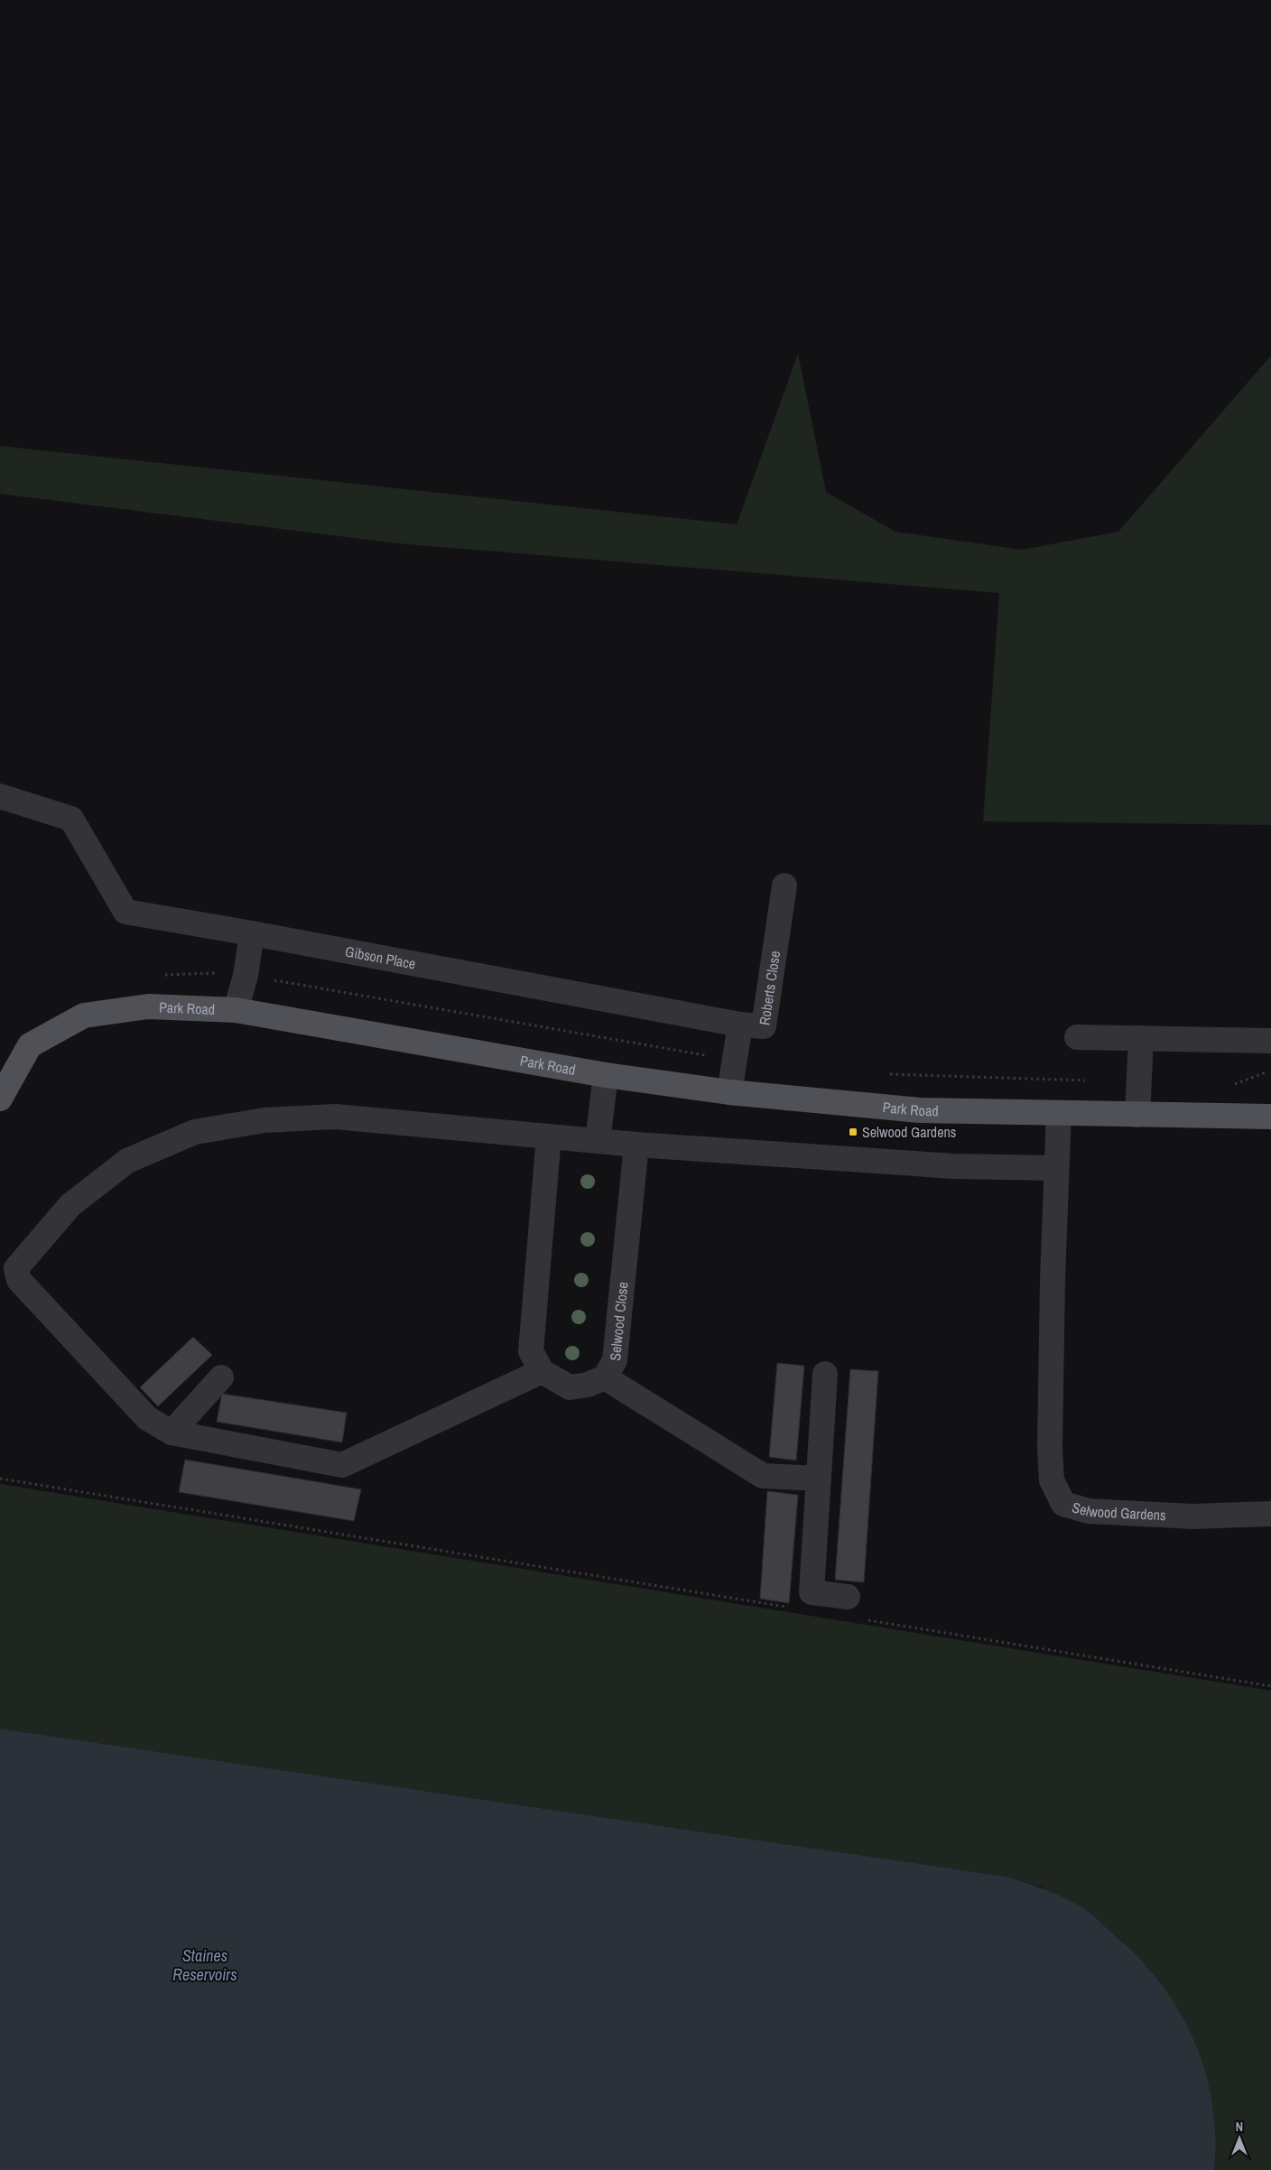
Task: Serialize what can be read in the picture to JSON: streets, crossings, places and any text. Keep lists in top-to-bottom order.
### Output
{
  "streets": {
    "main road": ["Park Road"],
    "street": [
      "Gibson Place",
      "Roberts Close",
      "Selwood Close",
      "Selwood Gardens"
    ]
  },
  "crossings": [
    ["Gibson Place", "Roberts Close"],
    ["Roberts Close", "Park Road"],
    ["Park Road", "Selwood Gardens"]
  ],
  "water": ["Staines Reservoirs"],
  "places": {
    "transit": ["Selwood Gardens"]
  },
  "north": "top"
}
